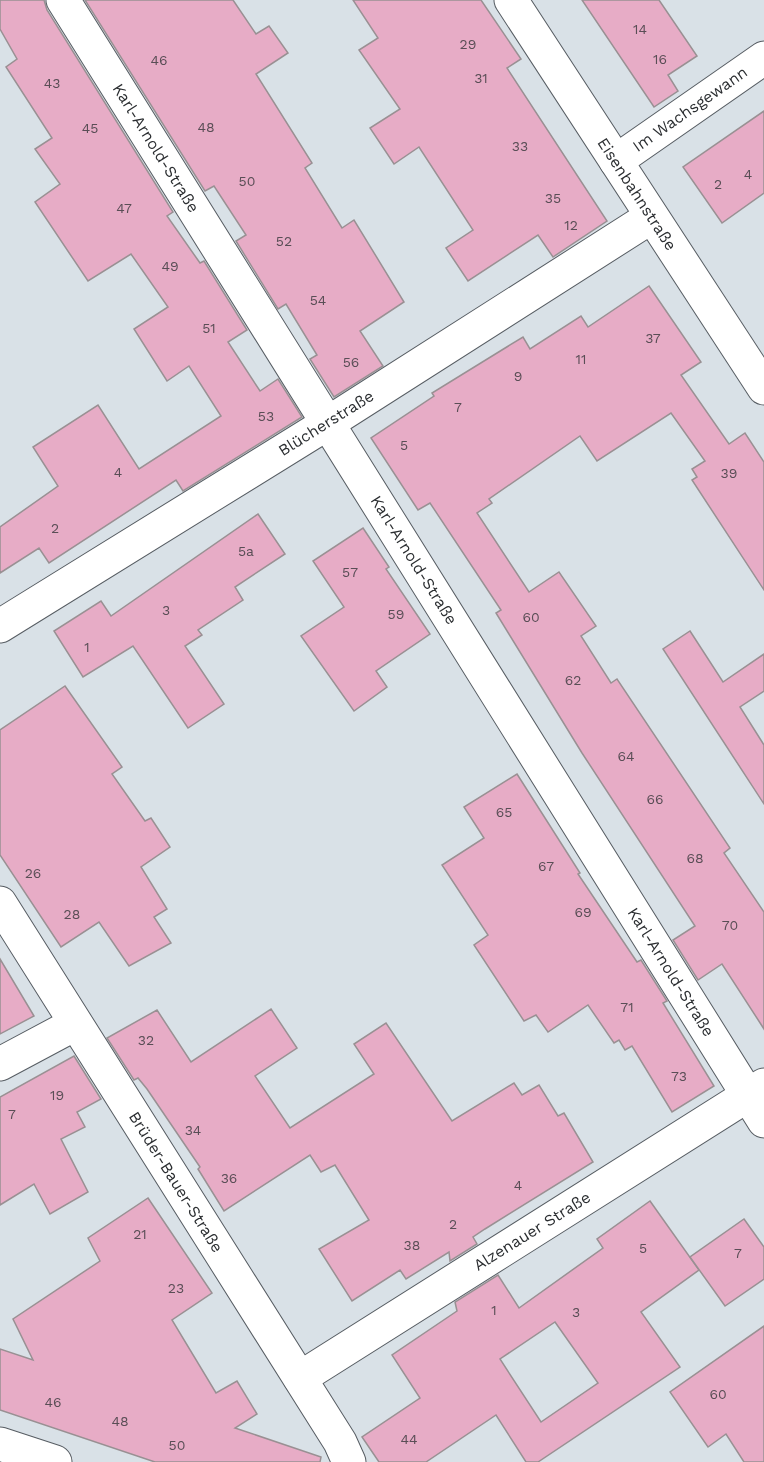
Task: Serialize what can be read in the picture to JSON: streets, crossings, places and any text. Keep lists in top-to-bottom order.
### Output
{
  "streets": {
    "street": [
      "Im Wachsgewann",
      "Karl-Arnold-Straße",
      "Eisenbahnstraße",
      "Blücherstraße",
      "Brüder-Bauer-Straße",
      "Alzenauer Straße"
    ]
  },
  "crossings": [
    ["Im Wachsgewann", "Eisenbahnstraße"],
    ["Karl-Arnold-Straße", "Blücherstraße"],
    ["Karl-Arnold-Straße", "Alzenauer Straße"],
    ["Eisenbahnstraße", "Blücherstraße"],
    ["Brüder-Bauer-Straße", "Alzenauer Straße"]
  ],
  "house_numbers": [
    "14",
    "29",
    "16",
    "46",
    "31",
    "43",
    "48",
    "45",
    "33",
    "4",
    "50",
    "2",
    "35",
    "47",
    "12",
    "52",
    "49",
    "54",
    "51",
    "37",
    "11",
    "56",
    "9",
    "7",
    "53",
    "5",
    "4",
    "39",
    "2",
    "5a",
    "57",
    "3",
    "59",
    "60",
    "1",
    "62",
    "64",
    "66",
    "65",
    "68",
    "67",
    "26",
    "69",
    "28",
    "70",
    "71",
    "32",
    "73",
    "19",
    "7",
    "34",
    "36",
    "4",
    "2",
    "21",
    "38",
    "5",
    "7",
    "23",
    "1",
    "3",
    "60",
    "46",
    "48",
    "44",
    "50"
  ]
}
